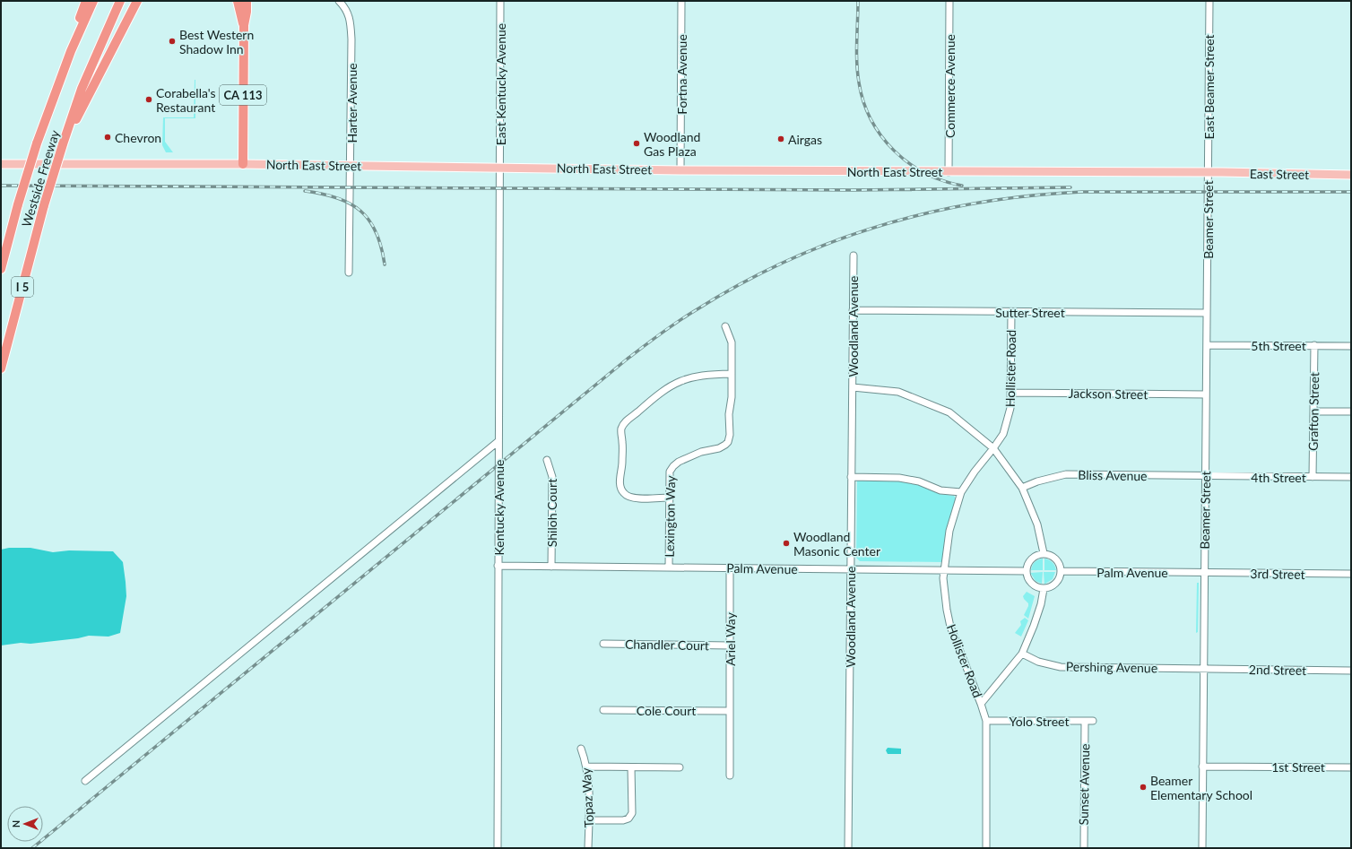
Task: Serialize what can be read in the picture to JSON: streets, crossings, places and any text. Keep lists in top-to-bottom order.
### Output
{
  "streets": {
    "highway": ["CA 113", "Westside Freeway", "I 5"],
    "main road": ["North East Street", "East Street"],
    "street": [
      "Fortna Avenue",
      "East Kentucky Avenue",
      "Commerce Avenue",
      "East Beamer Street",
      "Harter Avenue",
      "Beamer Street",
      "Sutter Street",
      "Woodland Avenue",
      "5th Street",
      "Hollister Road",
      "Jackson Street",
      "Grafton Street",
      "Bliss Avenue",
      "4th Street",
      "Kentucky Avenue",
      "Shiloh Court",
      "Lexington Way",
      "Palm Avenue",
      "3rd Street",
      "Ariel Way",
      "Chandler Court",
      "Pershing Avenue",
      "2nd Street",
      "Cole Court",
      "Yolo Street",
      "1st Street",
      "Sunset Avenue",
      "Topaz Way"
    ]
  },
  "crossings": [
    ["Fortna Avenue", "North East Street"],
    ["East Kentucky Avenue", "North East Street"],
    ["East Kentucky Avenue", "Kentucky Avenue"],
    ["Commerce Avenue", "North East Street"],
    ["East Beamer Street", "North East Street"],
    ["East Beamer Street", "East Street"],
    ["East Beamer Street", "Beamer Street"],
    ["CA 113", "North East Street"],
    ["Harter Avenue", "North East Street"],
    ["North East Street", "East Street"],
    ["North East Street", "Beamer Street"],
    ["North East Street", "Kentucky Avenue"],
    ["East Street", "Beamer Street"],
    ["Beamer Street", "Sutter Street"],
    ["Beamer Street", "5th Street"],
    ["Beamer Street", "Jackson Street"],
    ["Beamer Street", "Bliss Avenue"],
    ["Beamer Street", "4th Street"],
    ["Beamer Street", "Palm Avenue"],
    ["Beamer Street", "3rd Street"],
    ["Beamer Street", "Pershing Avenue"],
    ["Beamer Street", "2nd Street"],
    ["Beamer Street", "1st Street"],
    ["Sutter Street", "Woodland Avenue"],
    ["Sutter Street", "Hollister Road"],
    ["Woodland Avenue", "Palm Avenue"],
    ["5th Street", "Grafton Street"],
    ["Hollister Road", "Jackson Street"],
    ["Hollister Road", "Palm Avenue"],
    ["Hollister Road", "Yolo Street"],
    ["Grafton Street", "4th Street"],
    ["Bliss Avenue", "4th Street"],
    ["Kentucky Avenue", "Palm Avenue"],
    ["Shiloh Court", "Palm Avenue"],
    ["Lexington Way", "Palm Avenue"],
    ["Palm Avenue", "3rd Street"],
    ["Palm Avenue", "Ariel Way"],
    ["Ariel Way", "Chandler Court"],
    ["Ariel Way", "Cole Court"],
    ["Pershing Avenue", "2nd Street"],
    ["Yolo Street", "Sunset Avenue"]
  ],
  "places": [
    "Best Western Shadow Inn",
    "Corabella's Restaurant",
    "Chevron",
    "Airgas",
    "Woodland Gas Plaza",
    "Woodland Masonic Center",
    "Beamer Elementary School"
  ],
  "north": "left"
}
